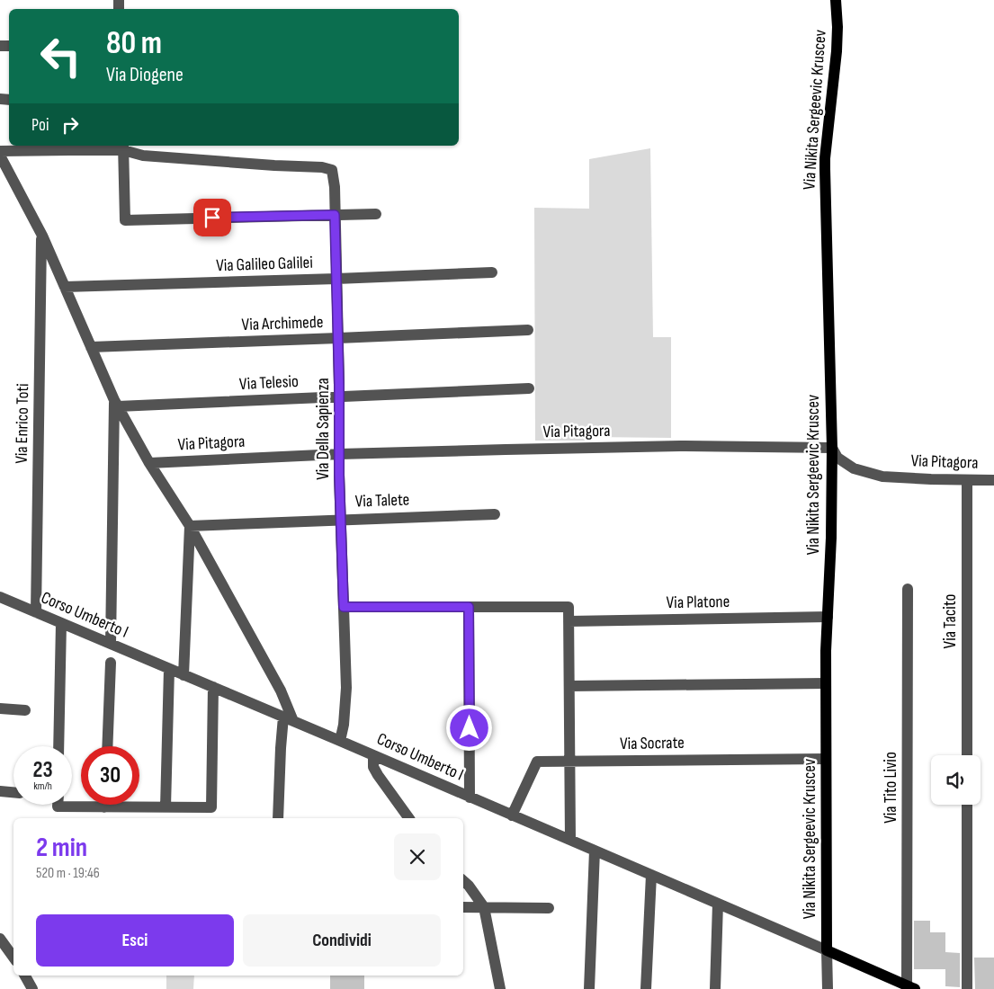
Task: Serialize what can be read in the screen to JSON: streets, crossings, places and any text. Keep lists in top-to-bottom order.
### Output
{
  "streets": {
    "main road": ["Via Nikita Sergeevic Kruscev"],
    "street": [
      "Via Galileo Galilei",
      "Via Archimede",
      "Via Telesio",
      "Via Enrico Toti",
      "Via Della Sapienza",
      "Via Pitagora",
      "Via Talete",
      "Via Platone",
      "Corso Umberto I",
      "Via Tacito",
      "Via Socrate",
      "Via Tito Livio"
    ]
  },
  "crossings": [
    ["Via Nikita Sergeevic Kruscev", "Via Pitagora"],
    ["Via Nikita Sergeevic Kruscev", "Via Platone"],
    ["Via Nikita Sergeevic Kruscev", "Corso Umberto I"],
    ["Via Nikita Sergeevic Kruscev", "Via Socrate"],
    ["Via Galileo Galilei", "Via Della Sapienza"],
    ["Via Archimede", "Via Della Sapienza"],
    ["Via Telesio", "Via Della Sapienza"],
    ["Via Enrico Toti", "Corso Umberto I"],
    ["Via Della Sapienza", "Via Pitagora"],
    ["Via Della Sapienza", "Via Talete"],
    ["Via Della Sapienza", "Corso Umberto I"],
    ["Via Pitagora", "Via Tacito"],
    ["Corso Umberto I", "Via Socrate"]
  ],
  "page": {
    "turn": ["80 m", "Via Diogene"],
    "then": "Poi",
    "speed": "23 km/h",
    "limit": "30",
    "heading": ["2 min", "520 m · 19:46"],
    "buttons": ["Esci", "Condividi"]
  }
}
